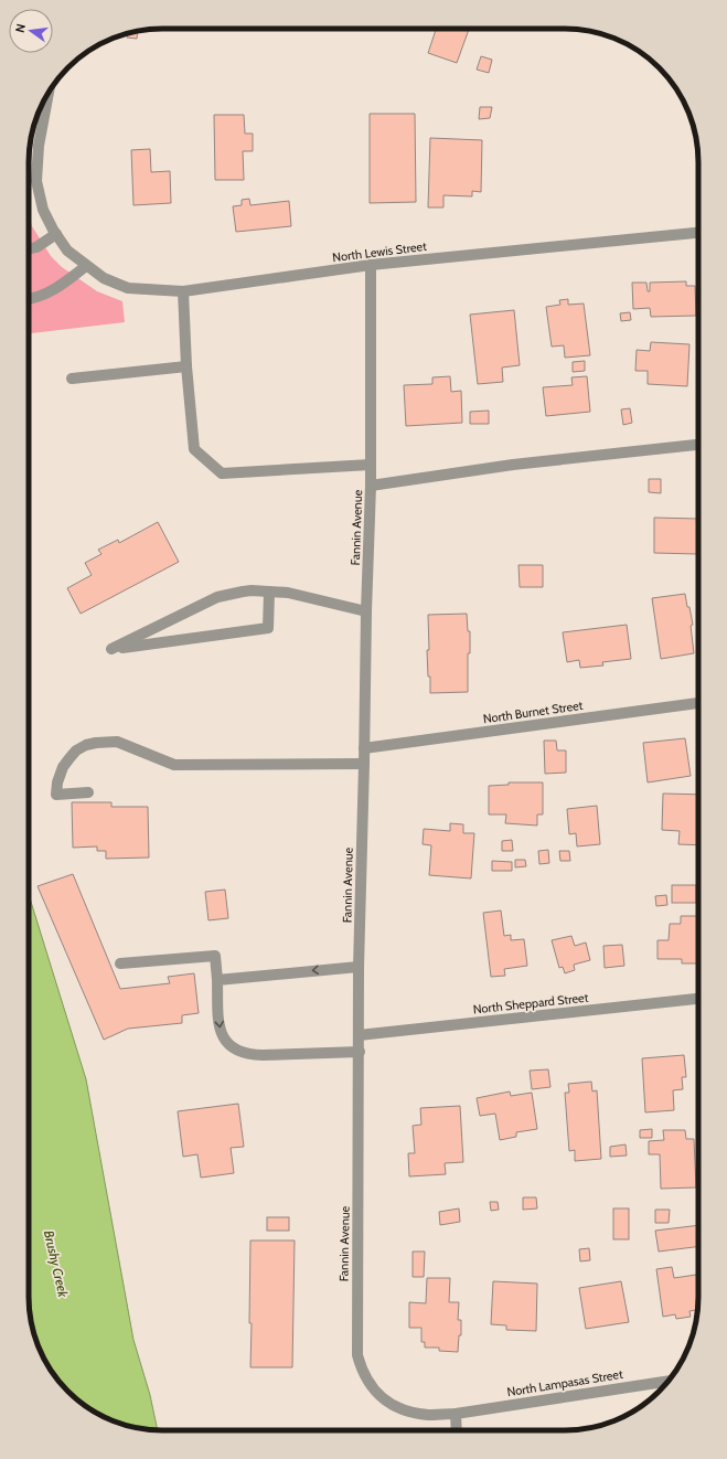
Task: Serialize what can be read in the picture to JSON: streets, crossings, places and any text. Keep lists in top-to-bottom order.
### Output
{
  "streets": {
    "street": [
      "North Lewis Street",
      "Fannin Avenue",
      "North Burnet Street",
      "North Sheppard Street",
      "North Lampasas Street"
    ]
  },
  "crossings": [
    ["North Lewis Street", "Fannin Avenue"],
    ["Fannin Avenue", "North Burnet Street"],
    ["Fannin Avenue", "North Sheppard Street"],
    ["Fannin Avenue", "North Lampasas Street"]
  ],
  "water": ["Brushy Creek"],
  "north": "left"
}
